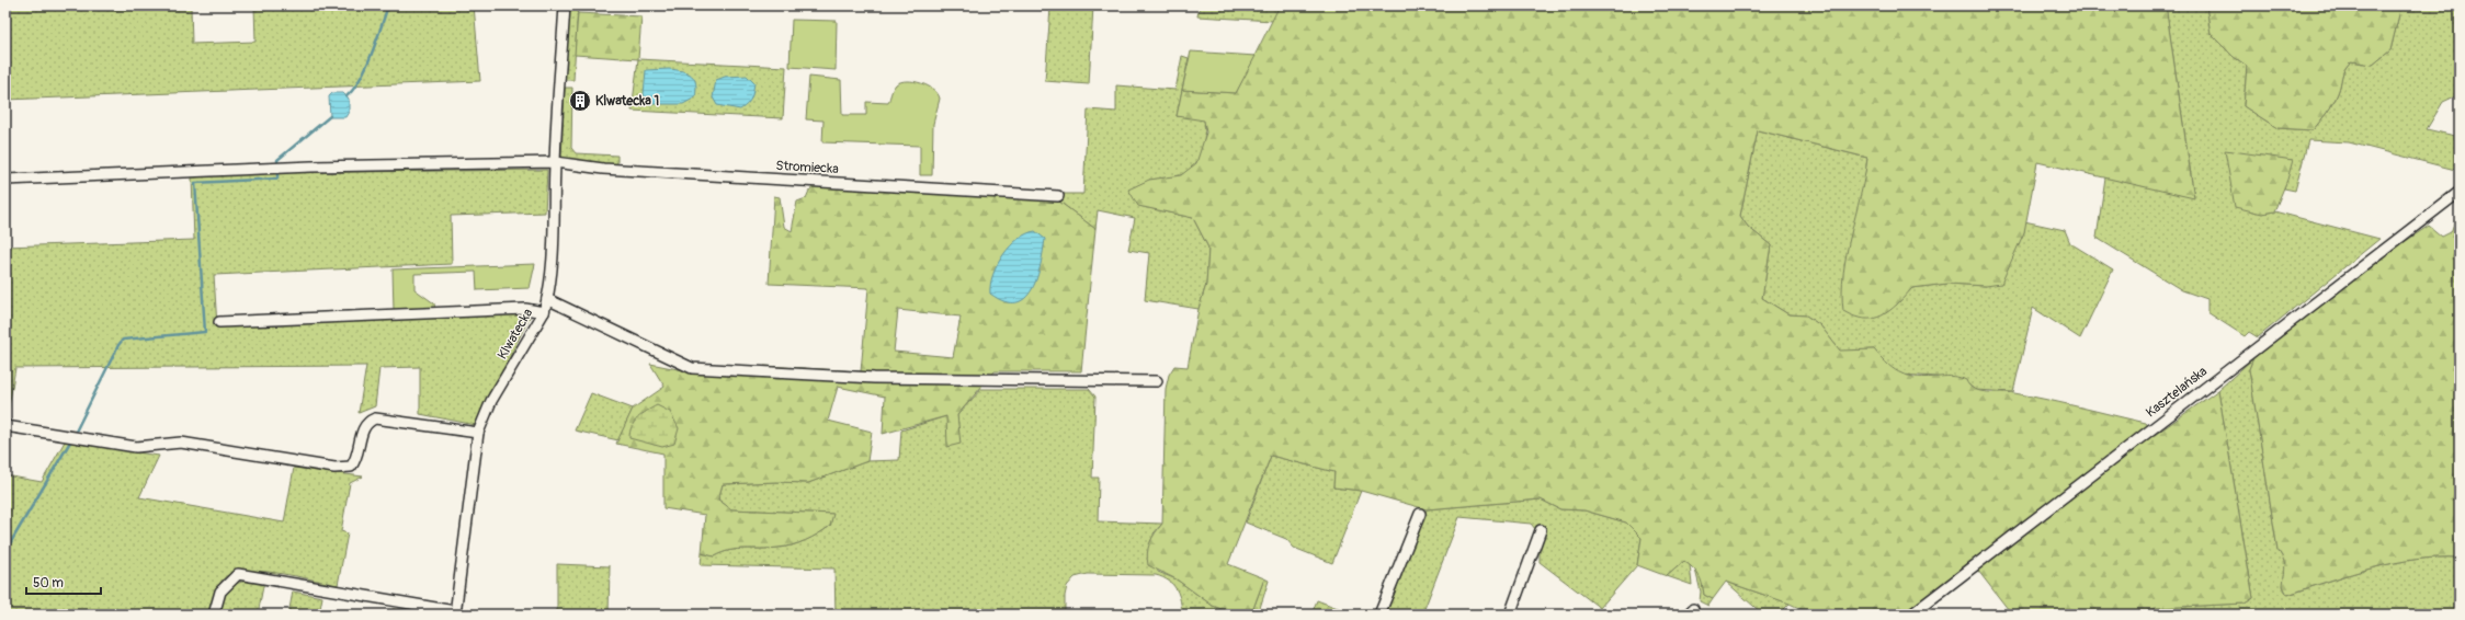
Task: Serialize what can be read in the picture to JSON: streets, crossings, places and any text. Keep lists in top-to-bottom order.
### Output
{
  "streets": {
    "street": ["Stromiecka", "Klwatecka", "Kasztelańska"]
  },
  "crossings": [
    ["Stromiecka", "Klwatecka"]
  ],
  "places": {
    "building": ["Klwatecka 1"]
  },
  "scale_bar": "50 m"
}
